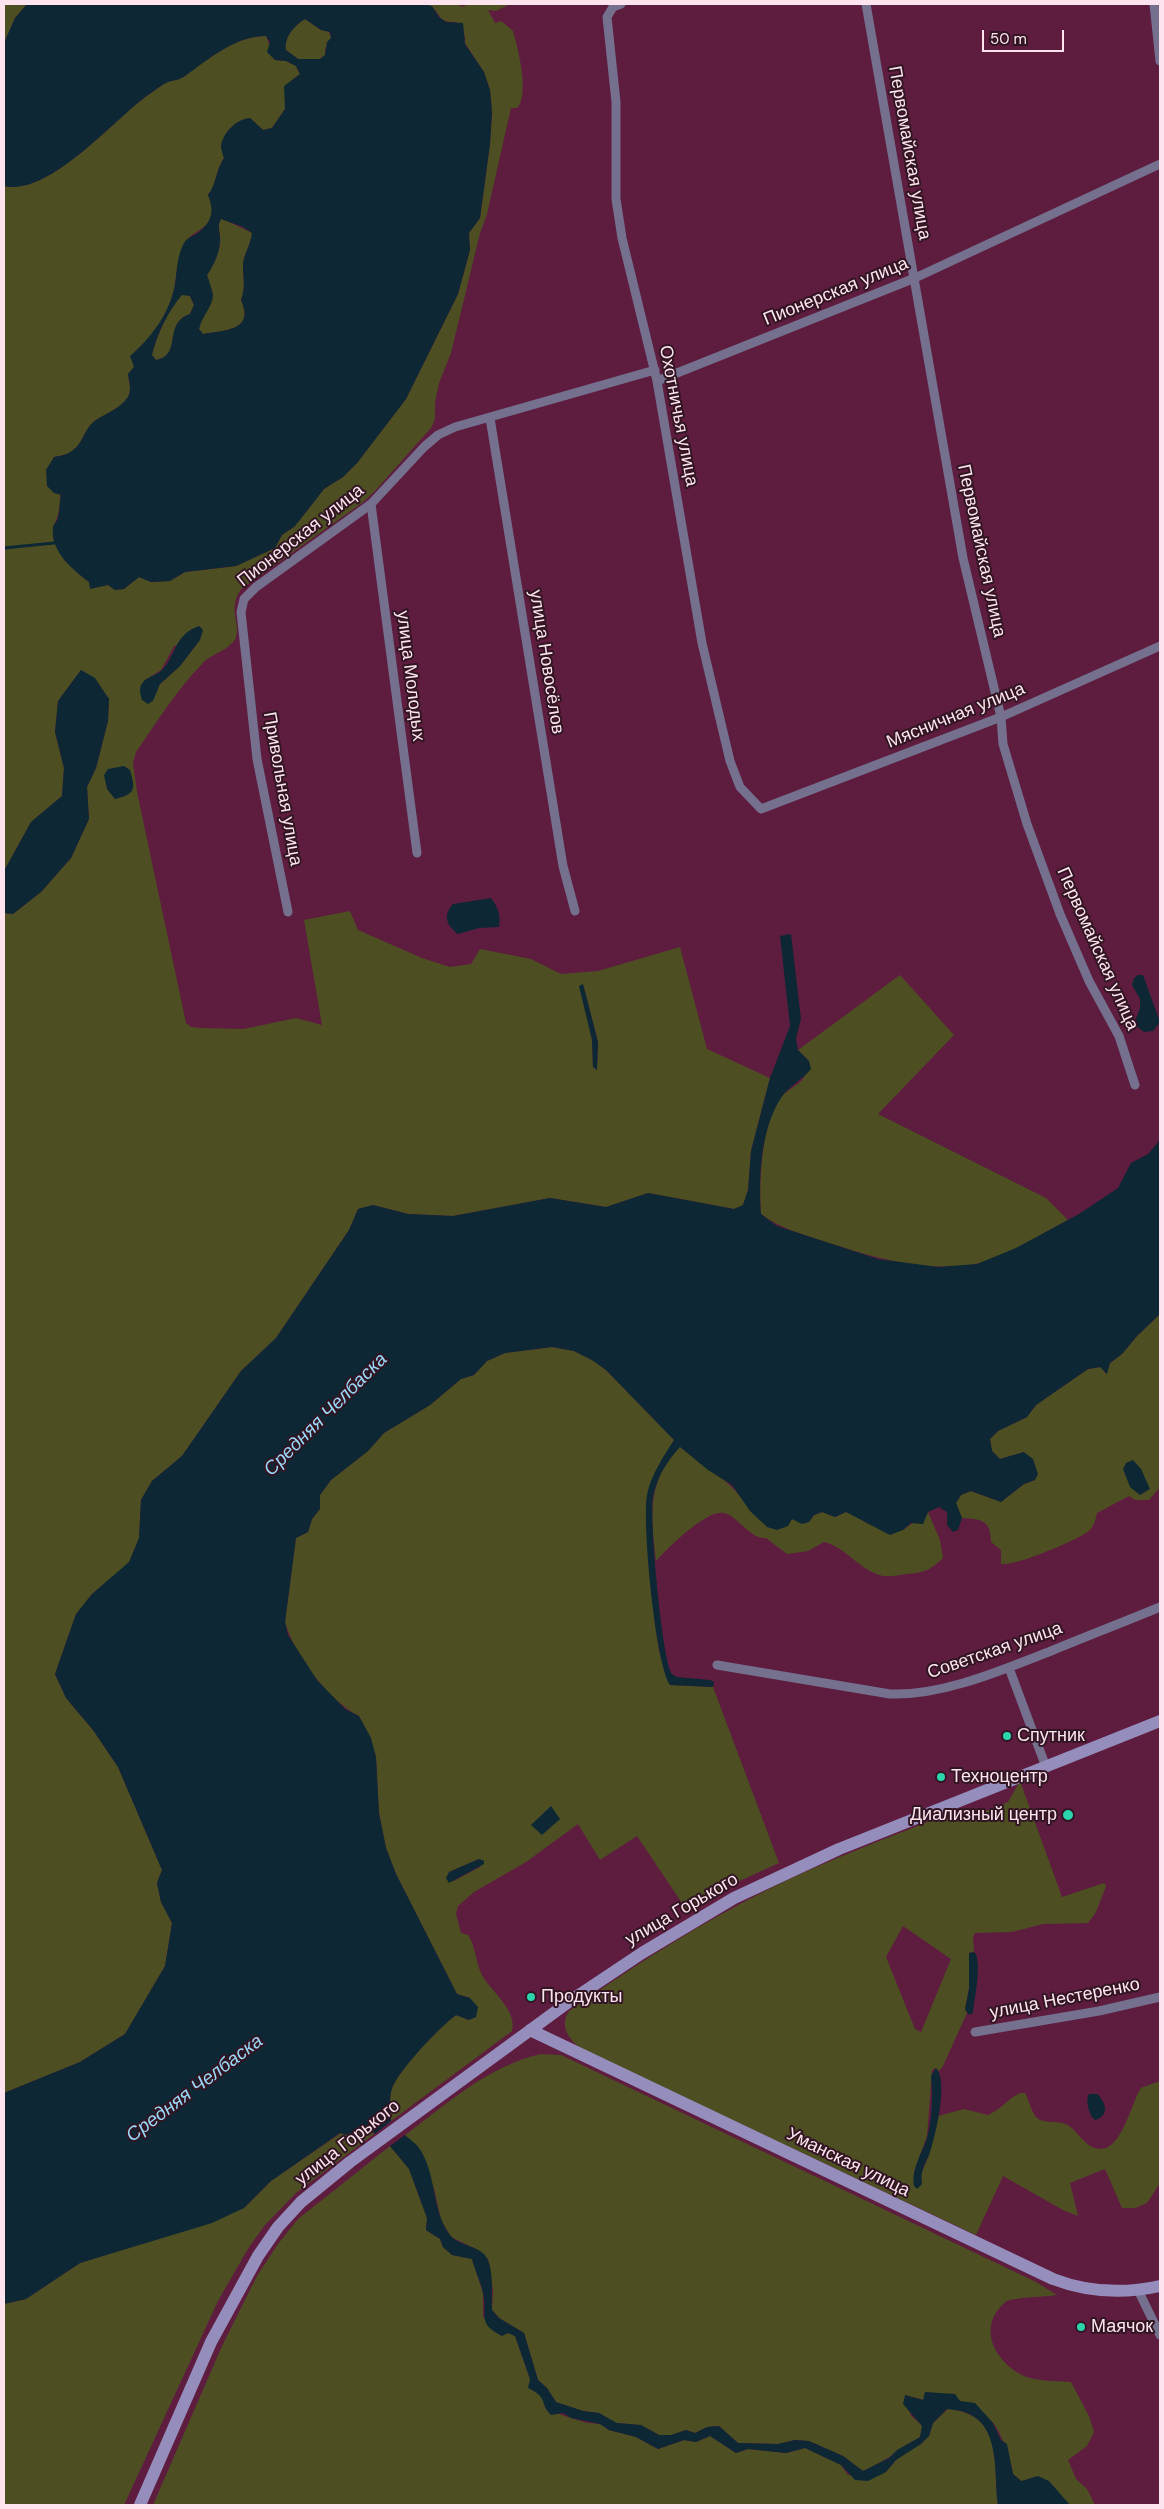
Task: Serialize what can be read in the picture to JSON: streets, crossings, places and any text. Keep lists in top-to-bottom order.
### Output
{
  "streets": {
    "main road": ["улица Горького", "Уманская улица"],
    "street": [
      "Первомайская улица",
      "Пионерская улица",
      "Охотничья улица",
      "улица Новосёлов",
      "улица Молодых",
      "Мясничная улица",
      "Привольная улица",
      "Советская улица",
      "улица Нестеренко"
    ]
  },
  "crossings": [
    ["Первомайская улица", "Пионерская улица"],
    ["Первомайская улица", "Мясничная улица"],
    ["Пионерская улица", "Охотничья улица"],
    ["Пионерская улица", "улица Новосёлов"],
    ["Пионерская улица", "улица Молодых"],
    ["Пионерская улица", "Привольная улица"],
    ["Охотничья улица", "Мясничная улица"],
    ["улица Горького", "Уманская улица"]
  ],
  "water": ["Средняя Челбаска"],
  "places": [
    "Спутник",
    "Техноцентр",
    "Диализный центр",
    "Продукты",
    "Маячок"
  ],
  "scale_bar": "50 m"
}
